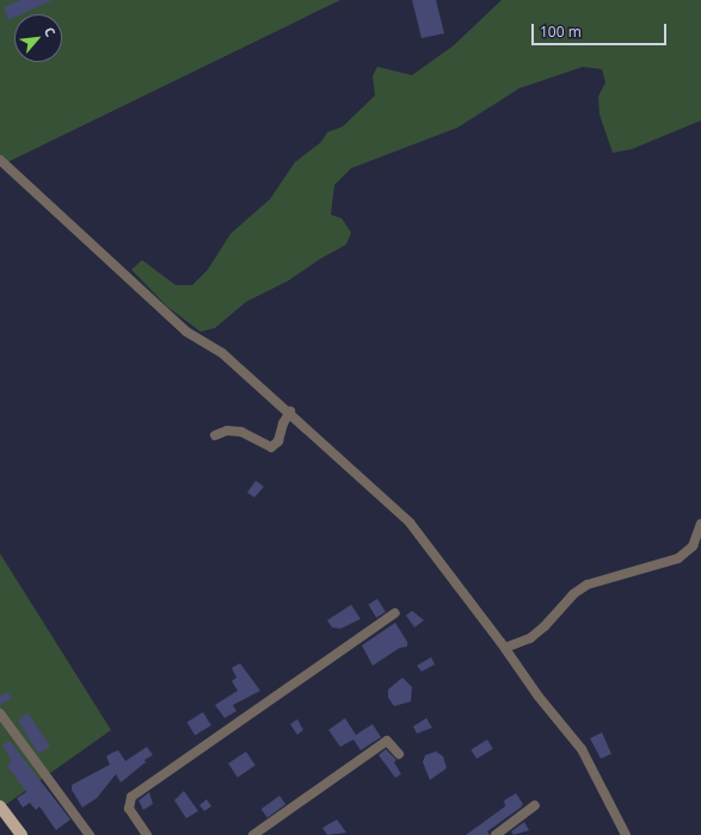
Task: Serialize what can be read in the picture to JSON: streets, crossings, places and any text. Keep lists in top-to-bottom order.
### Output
{
  "scale_bar": "100 m",
  "north": "top right"
}
